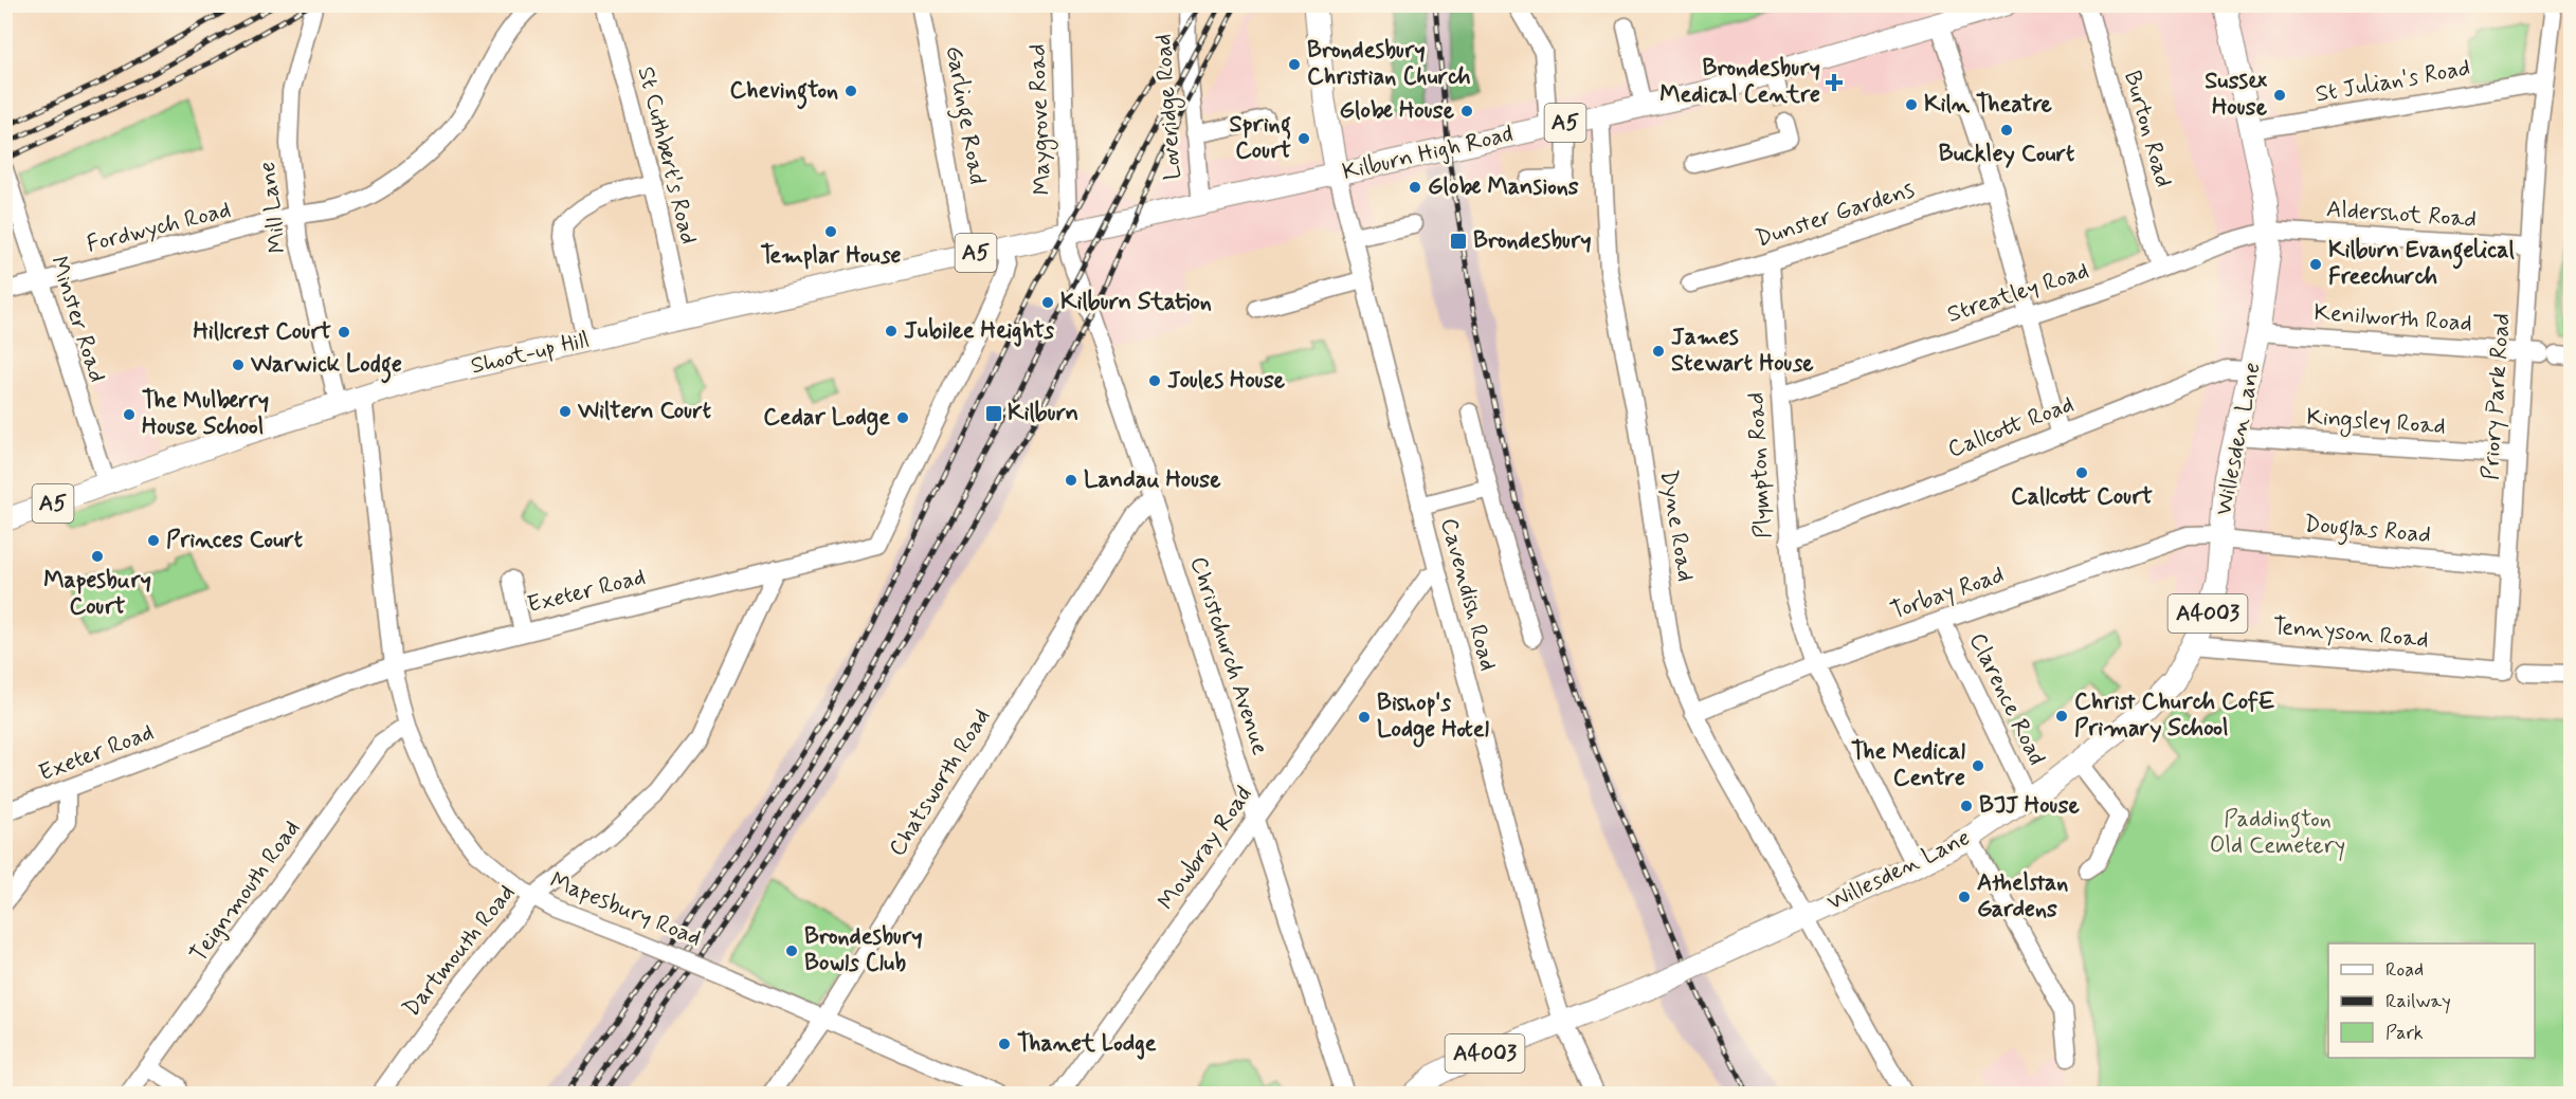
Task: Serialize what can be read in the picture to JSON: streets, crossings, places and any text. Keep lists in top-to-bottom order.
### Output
{
  "streets": {
    "main road": [
      "A5",
      "Kilburn High Road",
      "Shoot-up Hill",
      "Willesden Lane",
      "A4003"
    ],
    "street": [
      "St Julian's Road",
      "Loveridge Road",
      "Garlinge Road",
      "Maygrove Road",
      "Burton Road",
      "St Cuthbert's Road",
      "Mill Lane",
      "Dunster Gardens",
      "Aldershot Road",
      "Fordwych Road",
      "Streatley Road",
      "Kenilworth Road",
      "Minster Road",
      "Priory Park Road",
      "Kingsley Road",
      "Callcott Road",
      "Plympton Road",
      "Dyne Road",
      "Douglas Road",
      "Exeter Road",
      "Torbay Road",
      "Cavendish Road",
      "Tennyson Road",
      "Christchurch Avenue",
      "Clarence Road",
      "Chatsworth Road",
      "Mowbray Road",
      "Teignmouth Road",
      "Mapesbury Road",
      "Dartmouth Road"
    ]
  },
  "crossings": [
    ["St Julian's Road", "Priory Park Road"],
    ["St Julian's Road", "Willesden Lane"],
    ["Loveridge Road", "Kilburn High Road"],
    ["Maygrove Road", "Kilburn High Road"],
    ["Maygrove Road", "Shoot-up Hill"],
    ["Maygrove Road", "Christchurch Avenue"],
    ["Burton Road", "Streatley Road"],
    ["Kilburn High Road", "Shoot-up Hill"],
    ["Kilburn High Road", "Dyne Road"],
    ["Kilburn High Road", "Cavendish Road"],
    ["Kilburn High Road", "Christchurch Avenue"],
    ["St Cuthbert's Road", "Shoot-up Hill"],
    ["Mill Lane", "Fordwych Road"],
    ["Mill Lane", "Shoot-up Hill"],
    ["Dunster Gardens", "Plympton Road"],
    ["Aldershot Road", "Streatley Road"],
    ["Aldershot Road", "Priory Park Road"],
    ["Aldershot Road", "Willesden Lane"],
    ["Fordwych Road", "Minster Road"],
    ["Streatley Road", "Willesden Lane"],
    ["Streatley Road", "Plympton Road"],
    ["Kenilworth Road", "Priory Park Road"],
    ["Kenilworth Road", "Willesden Lane"],
    ["Minster Road", "Shoot-up Hill"],
    ["Shoot-up Hill", "Exeter Road"],
    ["Shoot-up Hill", "Christchurch Avenue"],
    ["Shoot-up Hill", "Mapesbury Road"],
    ["Priory Park Road", "Kingsley Road"],
    ["Priory Park Road", "Douglas Road"],
    ["Priory Park Road", "Tennyson Road"],
    ["Kingsley Road", "Willesden Lane"],
    ["Callcott Road", "Willesden Lane"],
    ["Callcott Road", "Plympton Road"],
    ["Willesden Lane", "Plympton Road"],
    ["Willesden Lane", "Dyne Road"],
    ["Willesden Lane", "Douglas Road"],
    ["Willesden Lane", "Torbay Road"],
    ["Willesden Lane", "Cavendish Road"],
    ["Willesden Lane", "Tennyson Road"],
    ["Willesden Lane", "Clarence Road"],
    ["Plympton Road", "Torbay Road"],
    ["Dyne Road", "Torbay Road"],
    ["Douglas Road", "Torbay Road"],
    ["Exeter Road", "Mapesbury Road"],
    ["Exeter Road", "Dartmouth Road"],
    ["Torbay Road", "Clarence Road"],
    ["Cavendish Road", "Mowbray Road"],
    ["Christchurch Avenue", "Chatsworth Road"],
    ["Christchurch Avenue", "Mowbray Road"],
    ["Chatsworth Road", "Mapesbury Road"],
    ["Teignmouth Road", "Mapesbury Road"],
    ["Mapesbury Road", "Dartmouth Road"]
  ],
  "parks": ["Paddington Old Cemetery"],
  "places": {
    "other": [
      "Brondesbury Christian Church",
      "Chevington",
      "Sussex House",
      "Kiln Theatre",
      "Globe House",
      "Buckley Court",
      "Spring Court",
      "Globe Mansions",
      "Templar House",
      "Kilburn Evangelical Freechurch",
      "Kilburn Station",
      "Jubilee Heights",
      "Hillcrest Court",
      "James Stewart House",
      "Warwick Lodge",
      "Joules House",
      "Wiltern Court",
      "The Mulberry House School",
      "Cedar Lodge",
      "Callcott Court",
      "Landau House",
      "Princes Court",
      "Mapesbury Court",
      "Christ Church CofE Primary School",
      "Bishop's Lodge Hotel",
      "The Medical Centre",
      "BJJ House",
      "Athelstan Gardens",
      "Brondesbury Bowls Club",
      "Thanet Lodge"
    ],
    "health": ["Brondesbury Medical Centre"],
    "transit": ["Brondesbury", "Kilburn"]
  },
  "legend": ["Road", "Railway", "Park"]
}
